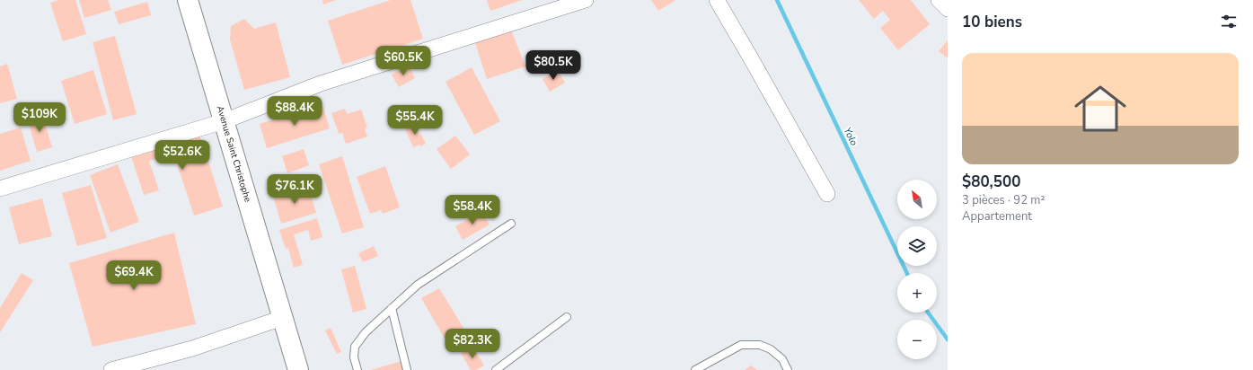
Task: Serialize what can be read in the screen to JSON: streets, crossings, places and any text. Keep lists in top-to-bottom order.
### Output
{
  "streets": {
    "street": ["Avenue Saint Christophe"]
  },
  "water": ["Yolo"],
  "north": "top left",
  "page": {
    "heading": "10 biens",
    "list": [
      {
        "name": "$80,500",
        "note": "3 pièces · 92 m² · Appartement"
      }
    ],
    "price": [
      "$60.5K",
      "$80.5K",
      "$88.4K",
      "$109K",
      "$55.4K",
      "$52.6K",
      "$76.1K",
      "$58.4K",
      "$69.4K",
      "$82.3K"
    ],
    "map_buttons": ["+", "−"]
  }
}
